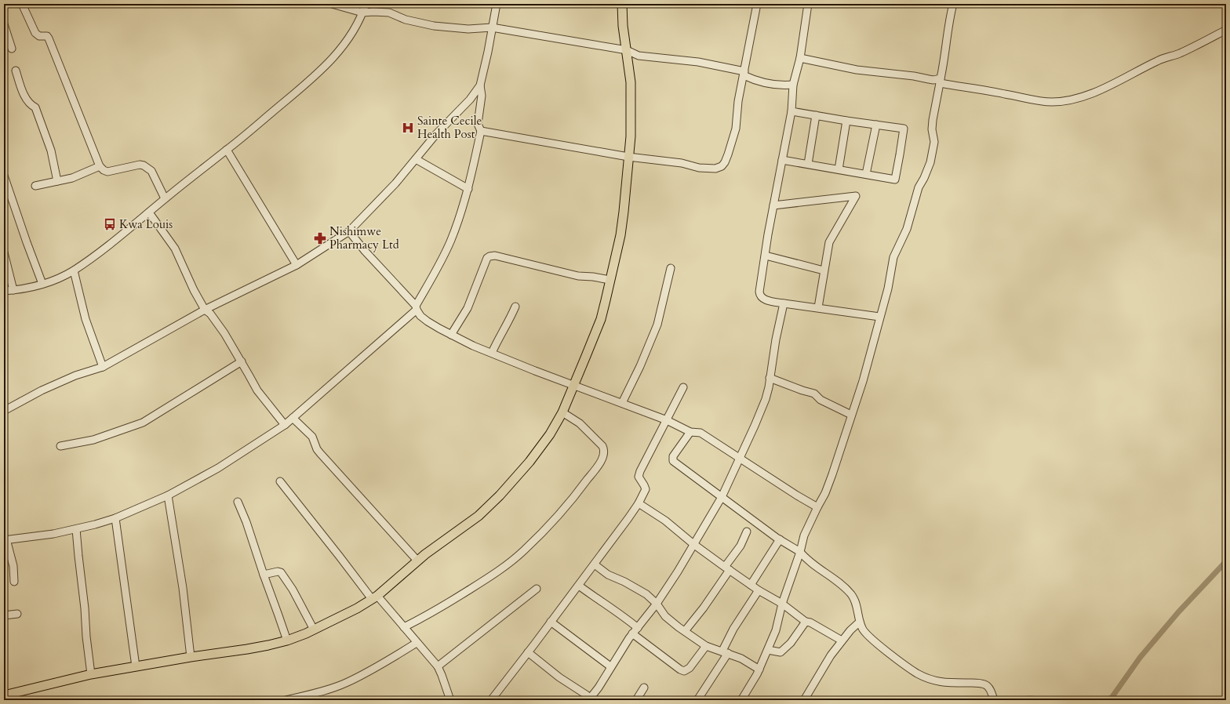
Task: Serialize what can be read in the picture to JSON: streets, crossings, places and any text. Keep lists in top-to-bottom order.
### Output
{
  "places": {
    "hospital": ["Sainte Cecile Health Post"],
    "bus stop": ["Kwa Louis"],
    "pharmacy": ["Nishimwe Pharmacy Ltd"]
  }
}
